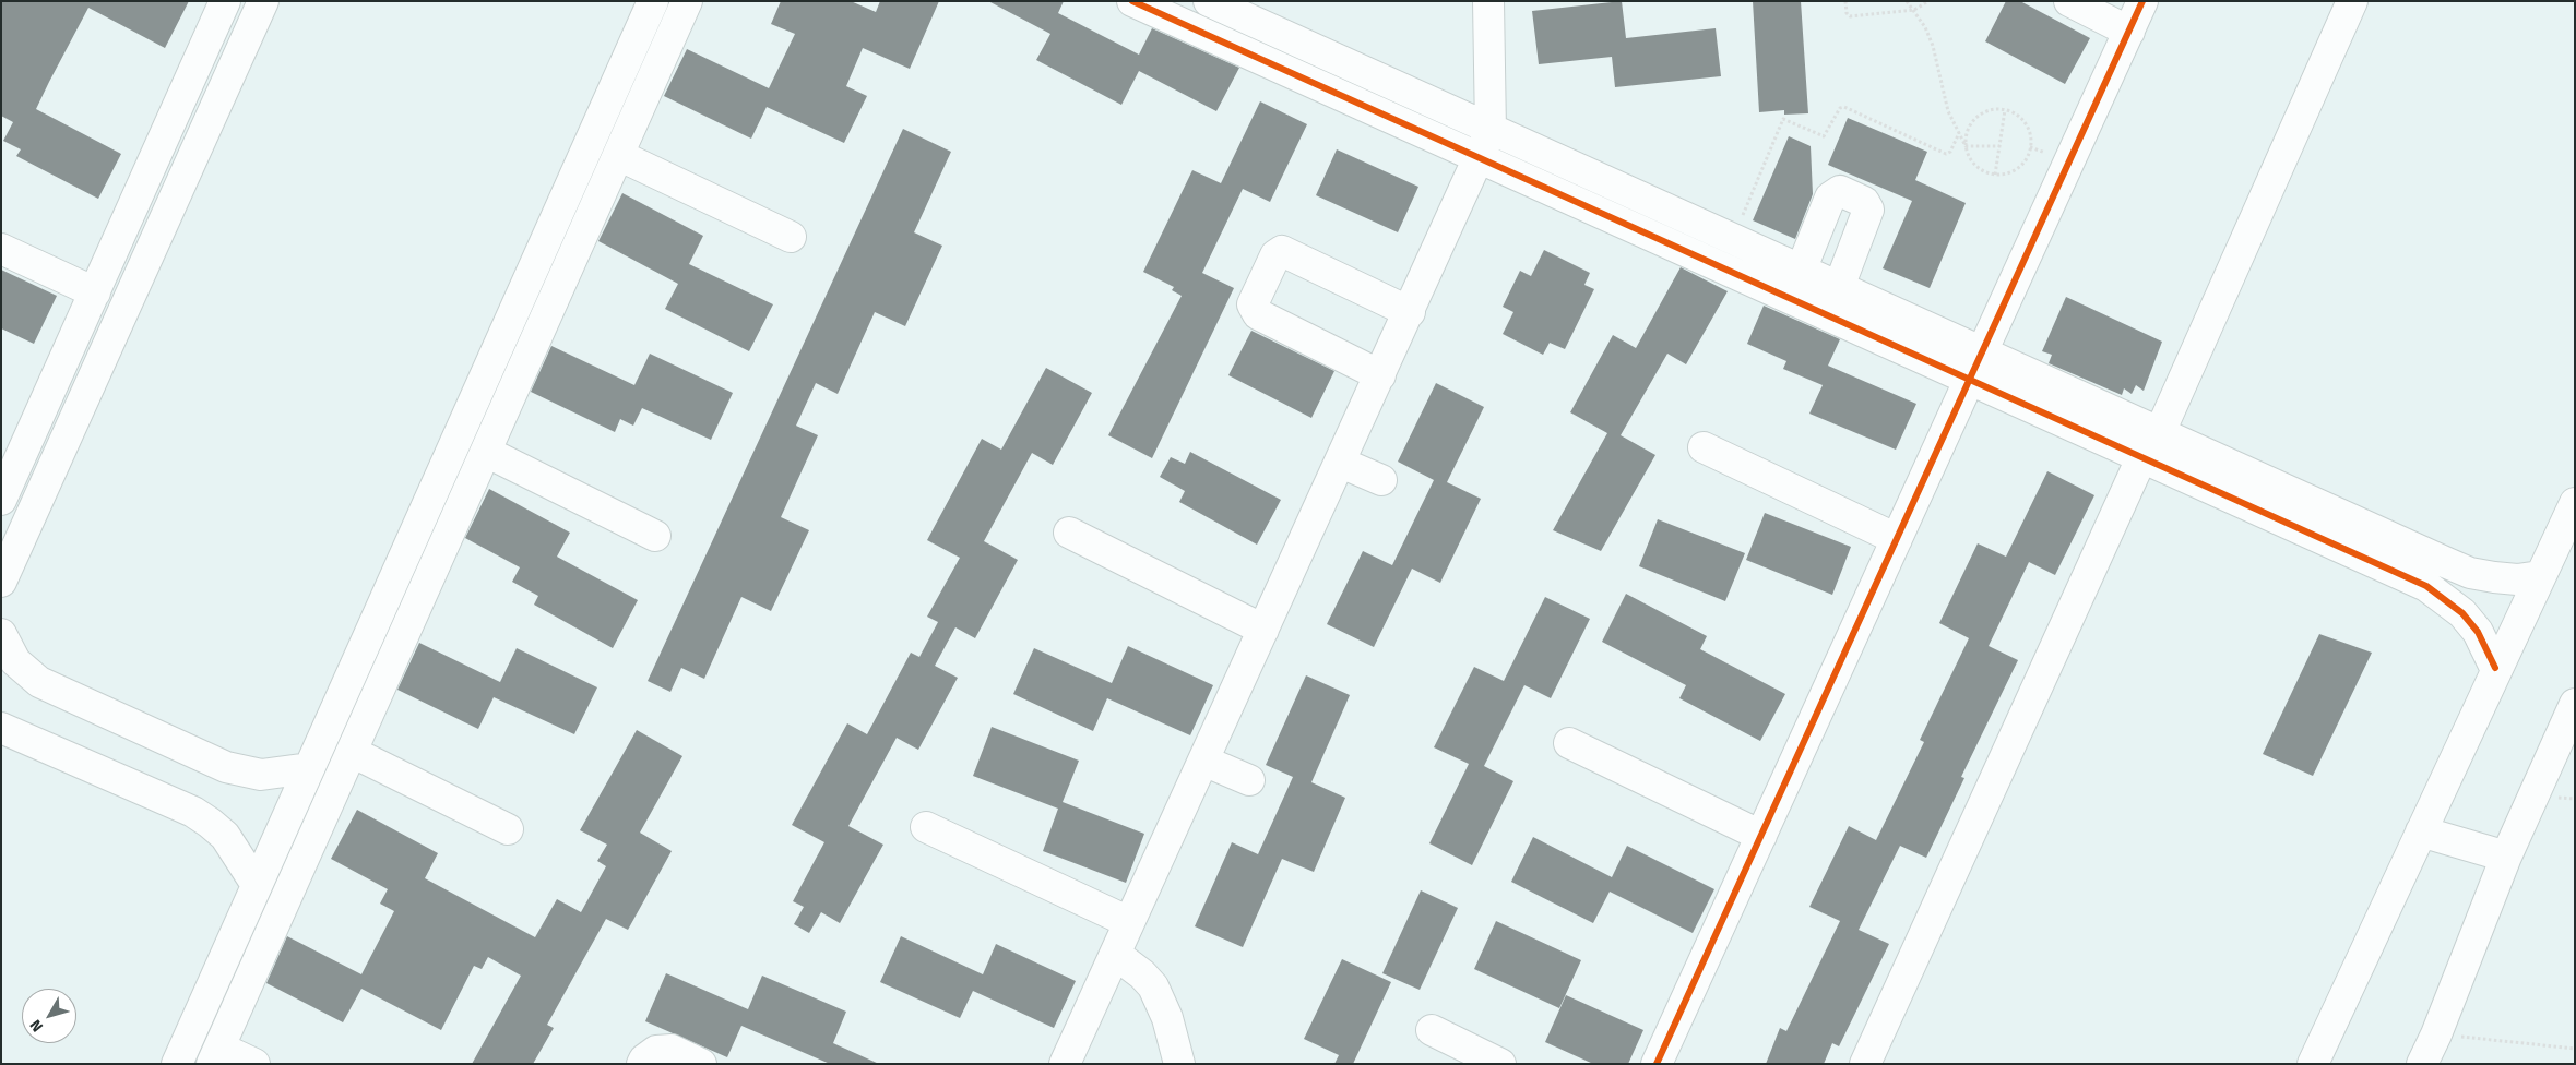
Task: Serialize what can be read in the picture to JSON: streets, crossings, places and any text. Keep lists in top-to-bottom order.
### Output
{
  "north": "bottom left"
}
